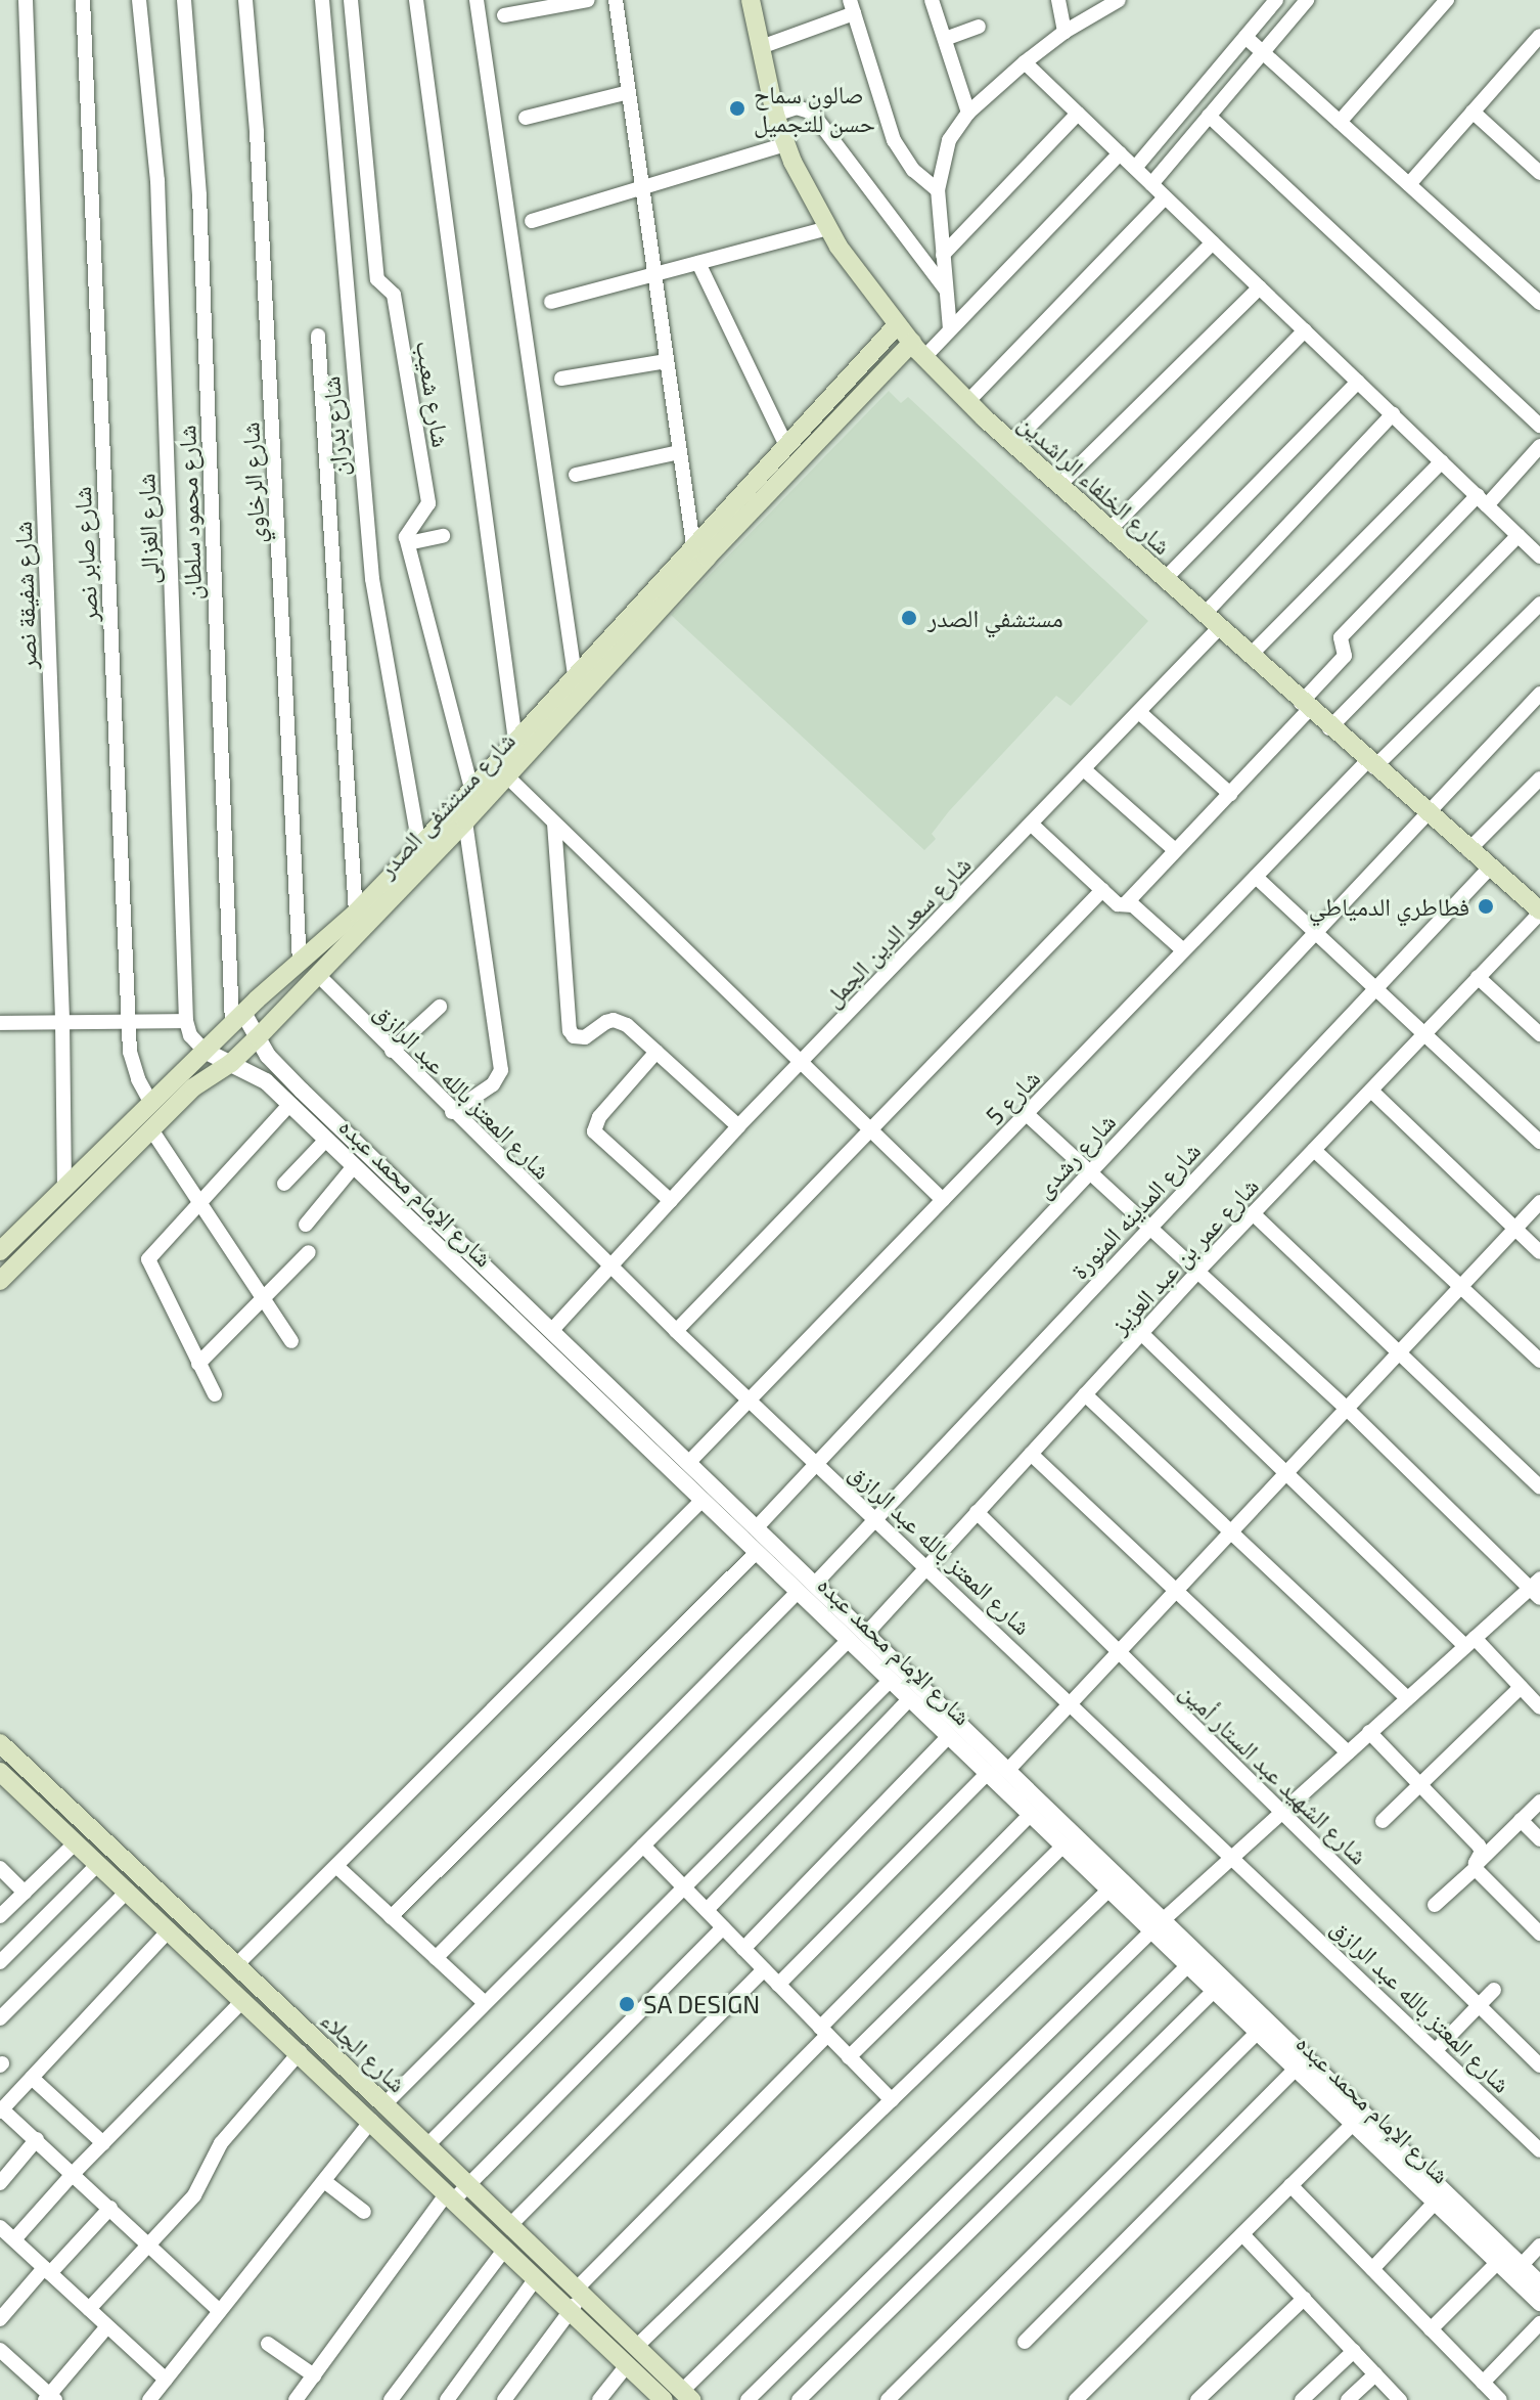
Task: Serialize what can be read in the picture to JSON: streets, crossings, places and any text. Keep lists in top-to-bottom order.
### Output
{
  "streets": {
    "main road": ["شارع الخلفاء الراشدين", "شارع مستشفى الصدر", "شارع الجلاء"],
    "street": [
      "شارع شعيب",
      "شارع بدران",
      "شارع الرخاوي",
      "شارع محمود سلطان",
      "شارع الغزالى",
      "شارع صابر نصر",
      "شارع شفيقة نصر",
      "شارع سعد الدين الجمل",
      "شارع المعتز بالله عبد الرازق",
      "شارع 5",
      "شارع رشدى",
      "شارع الإمام محمد عبده",
      "شارع المدينه المنورة",
      "شارع عمر بن عبد العزيز",
      "شارع الشهيد عبد الستار أمين"
    ]
  },
  "crossings": [
    ["شارع بدران", "شارع مستشفى الصدر"],
    ["شارع الرخاوي", "شارع مستشفى الصدر"],
    ["شارع الخلفاء الراشدين", "شارع مستشفى الصدر"],
    ["شارع الخلفاء الراشدين", "شارع سعد الدين الجمل"],
    ["شارع الخلفاء الراشدين", "شارع 5"],
    ["شارع الخلفاء الراشدين", "شارع رشدى"],
    ["شارع الخلفاء الراشدين", "شارع المدينه المنورة"],
    ["شارع الخلفاء الراشدين", "شارع عمر بن عبد العزيز"],
    ["شارع محمود سلطان", "شارع مستشفى الصدر"],
    ["شارع محمود سلطان", "شارع الإمام محمد عبده"],
    ["شارع الغزالى", "شارع مستشفى الصدر"],
    ["شارع الغزالى", "شارع الإمام محمد عبده"],
    ["شارع صابر نصر", "شارع مستشفى الصدر"],
    ["شارع شفيقة نصر", "شارع مستشفى الصدر"],
    ["شارع مستشفى الصدر", "شارع المعتز بالله عبد الرازق"],
    ["شارع مستشفى الصدر", "شارع الإمام محمد عبده"],
    ["شارع سعد الدين الجمل", "شارع المعتز بالله عبد الرازق"],
    ["شارع سعد الدين الجمل", "شارع الإمام محمد عبده"],
    ["شارع المعتز بالله عبد الرازق", "شارع 5"],
    ["شارع المعتز بالله عبد الرازق", "شارع رشدى"],
    ["شارع المعتز بالله عبد الرازق", "شارع المدينه المنورة"],
    ["شارع المعتز بالله عبد الرازق", "شارع عمر بن عبد العزيز"],
    ["شارع 5", "شارع الإمام محمد عبده"],
    ["شارع رشدى", "شارع الإمام محمد عبده"],
    ["شارع الإمام محمد عبده", "شارع المدينه المنورة"],
    ["شارع الإمام محمد عبده", "شارع عمر بن عبد العزيز"],
    ["شارع عمر بن عبد العزيز", "شارع الشهيد عبد الستار أمين"]
  ],
  "places": [
    "صالون سماح حسن للتجميل",
    "مستشفي الصدر",
    "فطاطري الدمياطي",
    "SA DESIGN"
  ]
}
